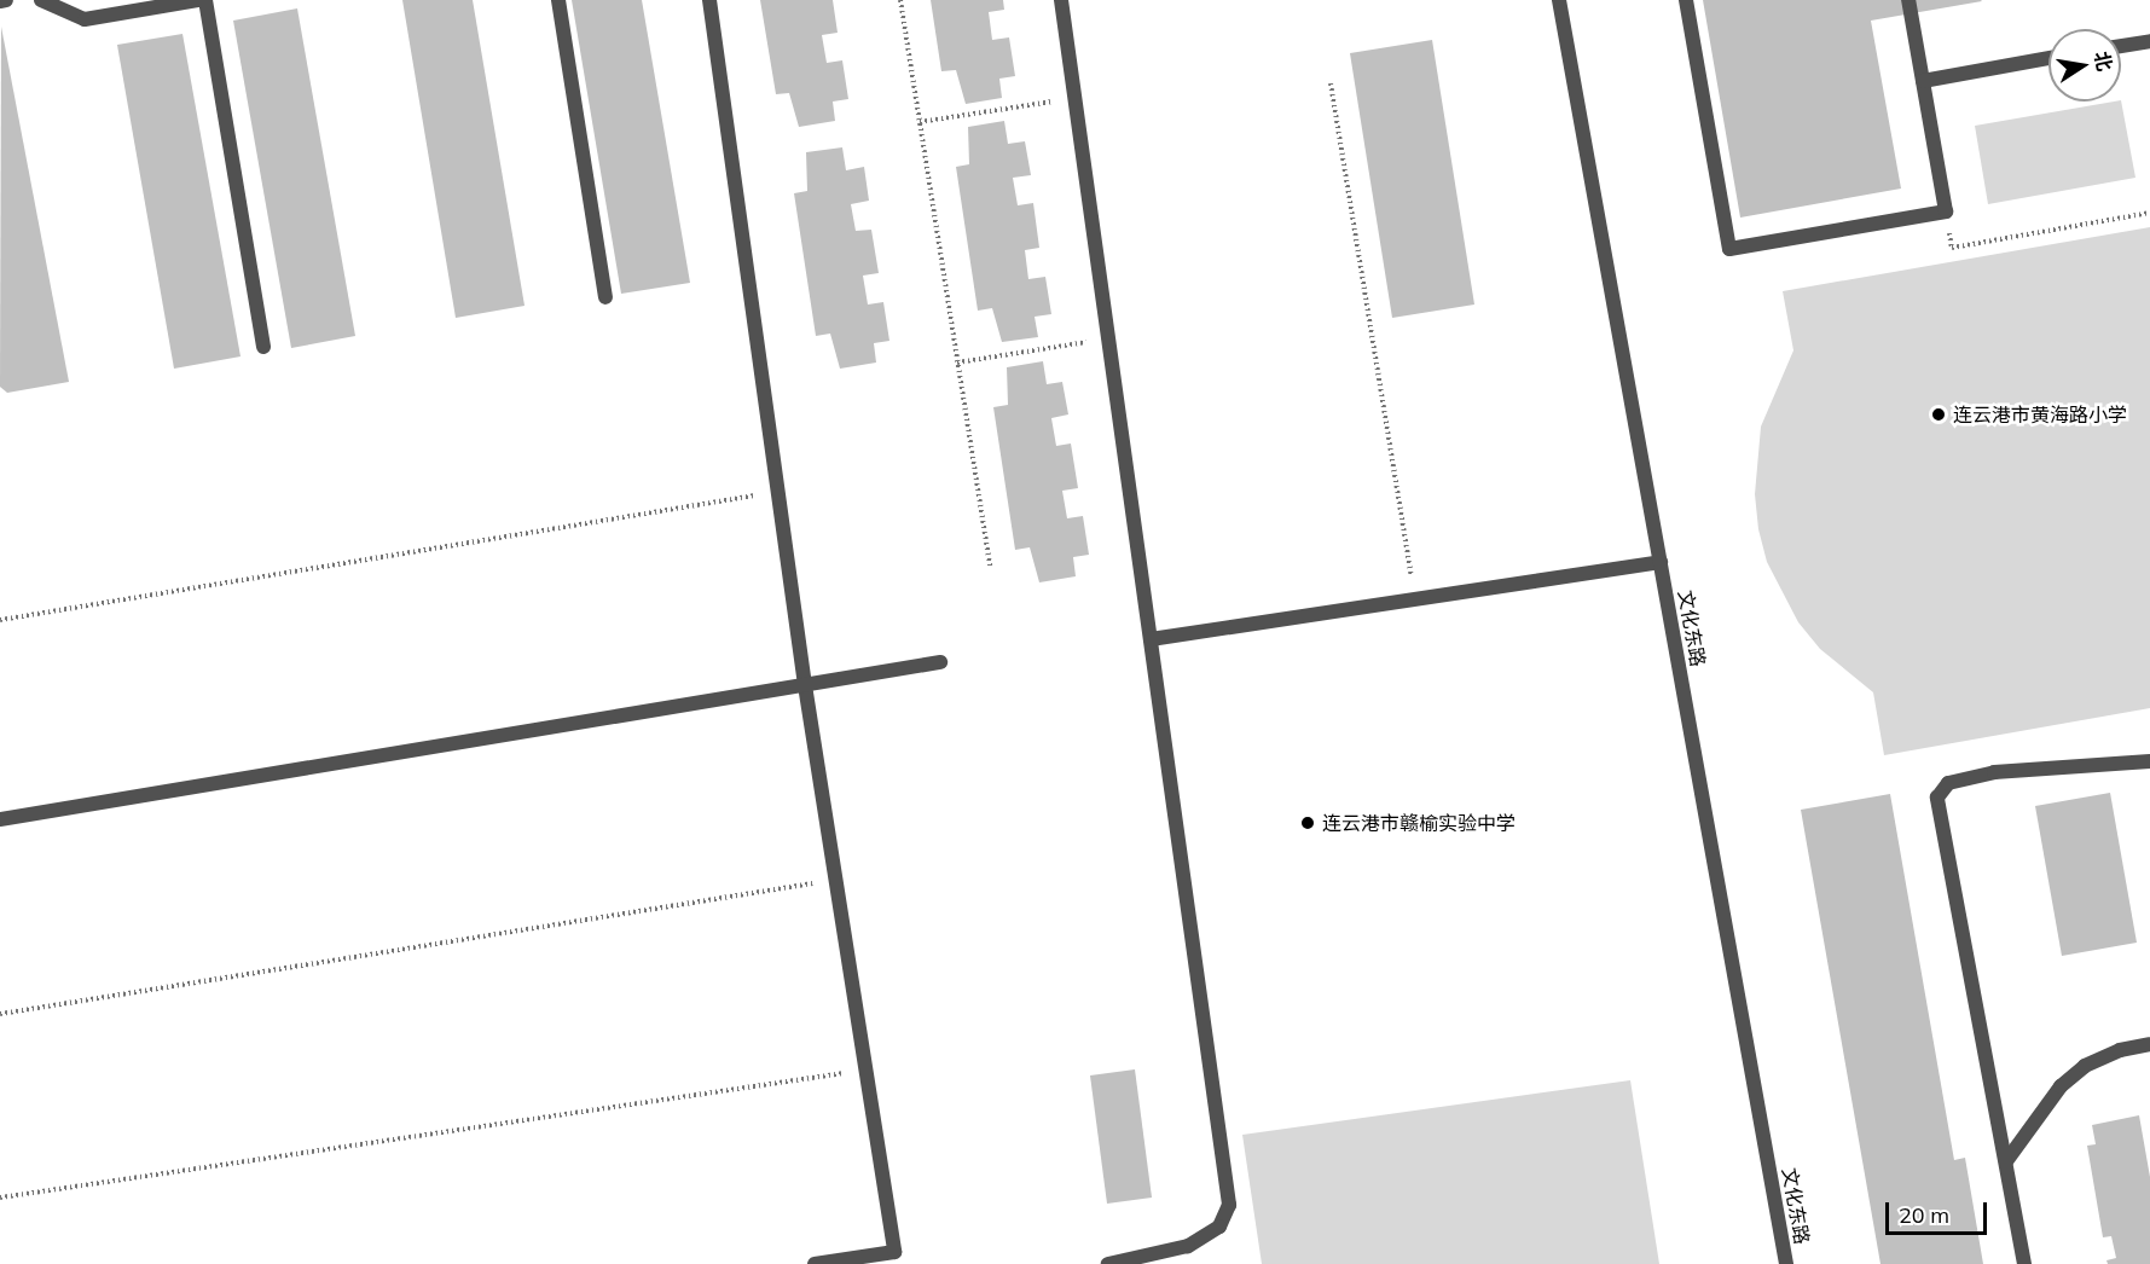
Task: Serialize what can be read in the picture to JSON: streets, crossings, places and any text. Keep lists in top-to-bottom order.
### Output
{
  "streets": {
    "street": ["文化东路"]
  },
  "places": ["连云港市黄海路小学", "连云港市赣榆实验中学"],
  "scale_bar": "20 m",
  "north": "right"
}
